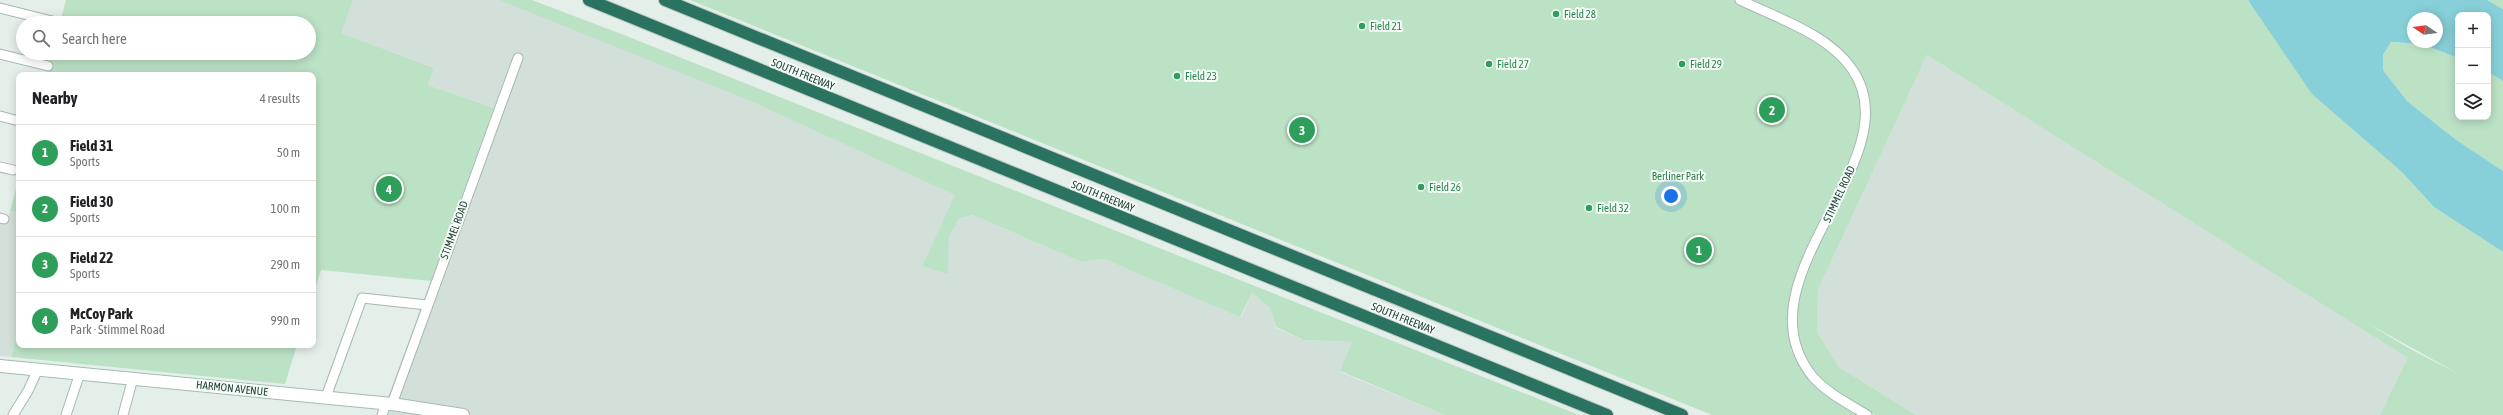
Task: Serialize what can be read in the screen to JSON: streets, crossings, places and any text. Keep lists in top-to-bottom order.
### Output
{
  "streets": {
    "highway": ["SOUTH FREEWAY"],
    "main road": ["HARMON AVENUE"],
    "street": ["STIMMEL ROAD"]
  },
  "crossings": [
    ["STIMMEL ROAD", "HARMON AVENUE"]
  ],
  "parks": ["Berliner Park"],
  "places": [
    "Field 28",
    "Field 21",
    "Field 27",
    "Field 29",
    "Field 23",
    "Field 26",
    "Field 32"
  ],
  "north": "left",
  "page": {
    "map_buttons": ["+", "−"],
    "search": "Search here",
    "heading": ["Nearby", "4 results"],
    "pins": [
      "2",
      "3",
      "4",
      "1"
    ],
    "list": [
      {
        "mark": "1",
        "name": "Field 31",
        "note": "Sports",
        "value": "50 m"
      },
      {
        "mark": "2",
        "name": "Field 30",
        "note": "Sports",
        "value": "100 m"
      },
      {
        "mark": "3",
        "name": "Field 22",
        "note": "Sports",
        "value": "290 m"
      },
      {
        "mark": "4",
        "name": "McCoy Park",
        "note": "Park · Stimmel Road",
        "value": "990 m"
      }
    ]
  }
}
